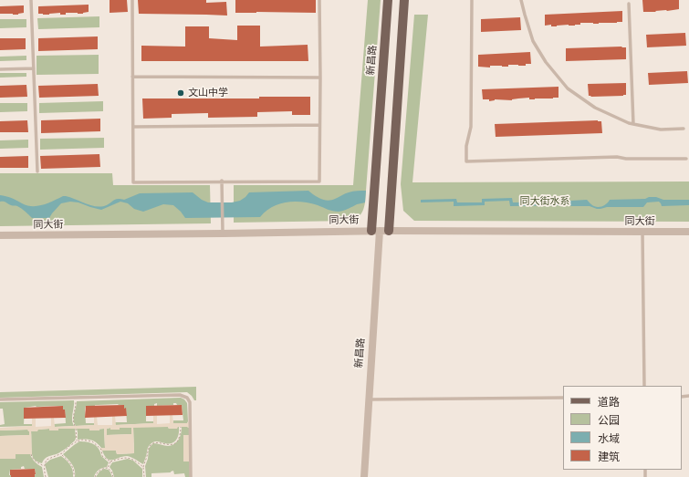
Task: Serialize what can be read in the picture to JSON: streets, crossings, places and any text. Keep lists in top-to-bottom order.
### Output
{
  "streets": {
    "main road": ["新昌路"],
    "street": ["同大街"]
  },
  "crossings": [
    ["新昌路", "同大街"]
  ],
  "parks": ["同大街水系"],
  "places": ["文山中学"],
  "legend": [
    "道路",
    "公园",
    "水域",
    "建筑"
  ]
}
